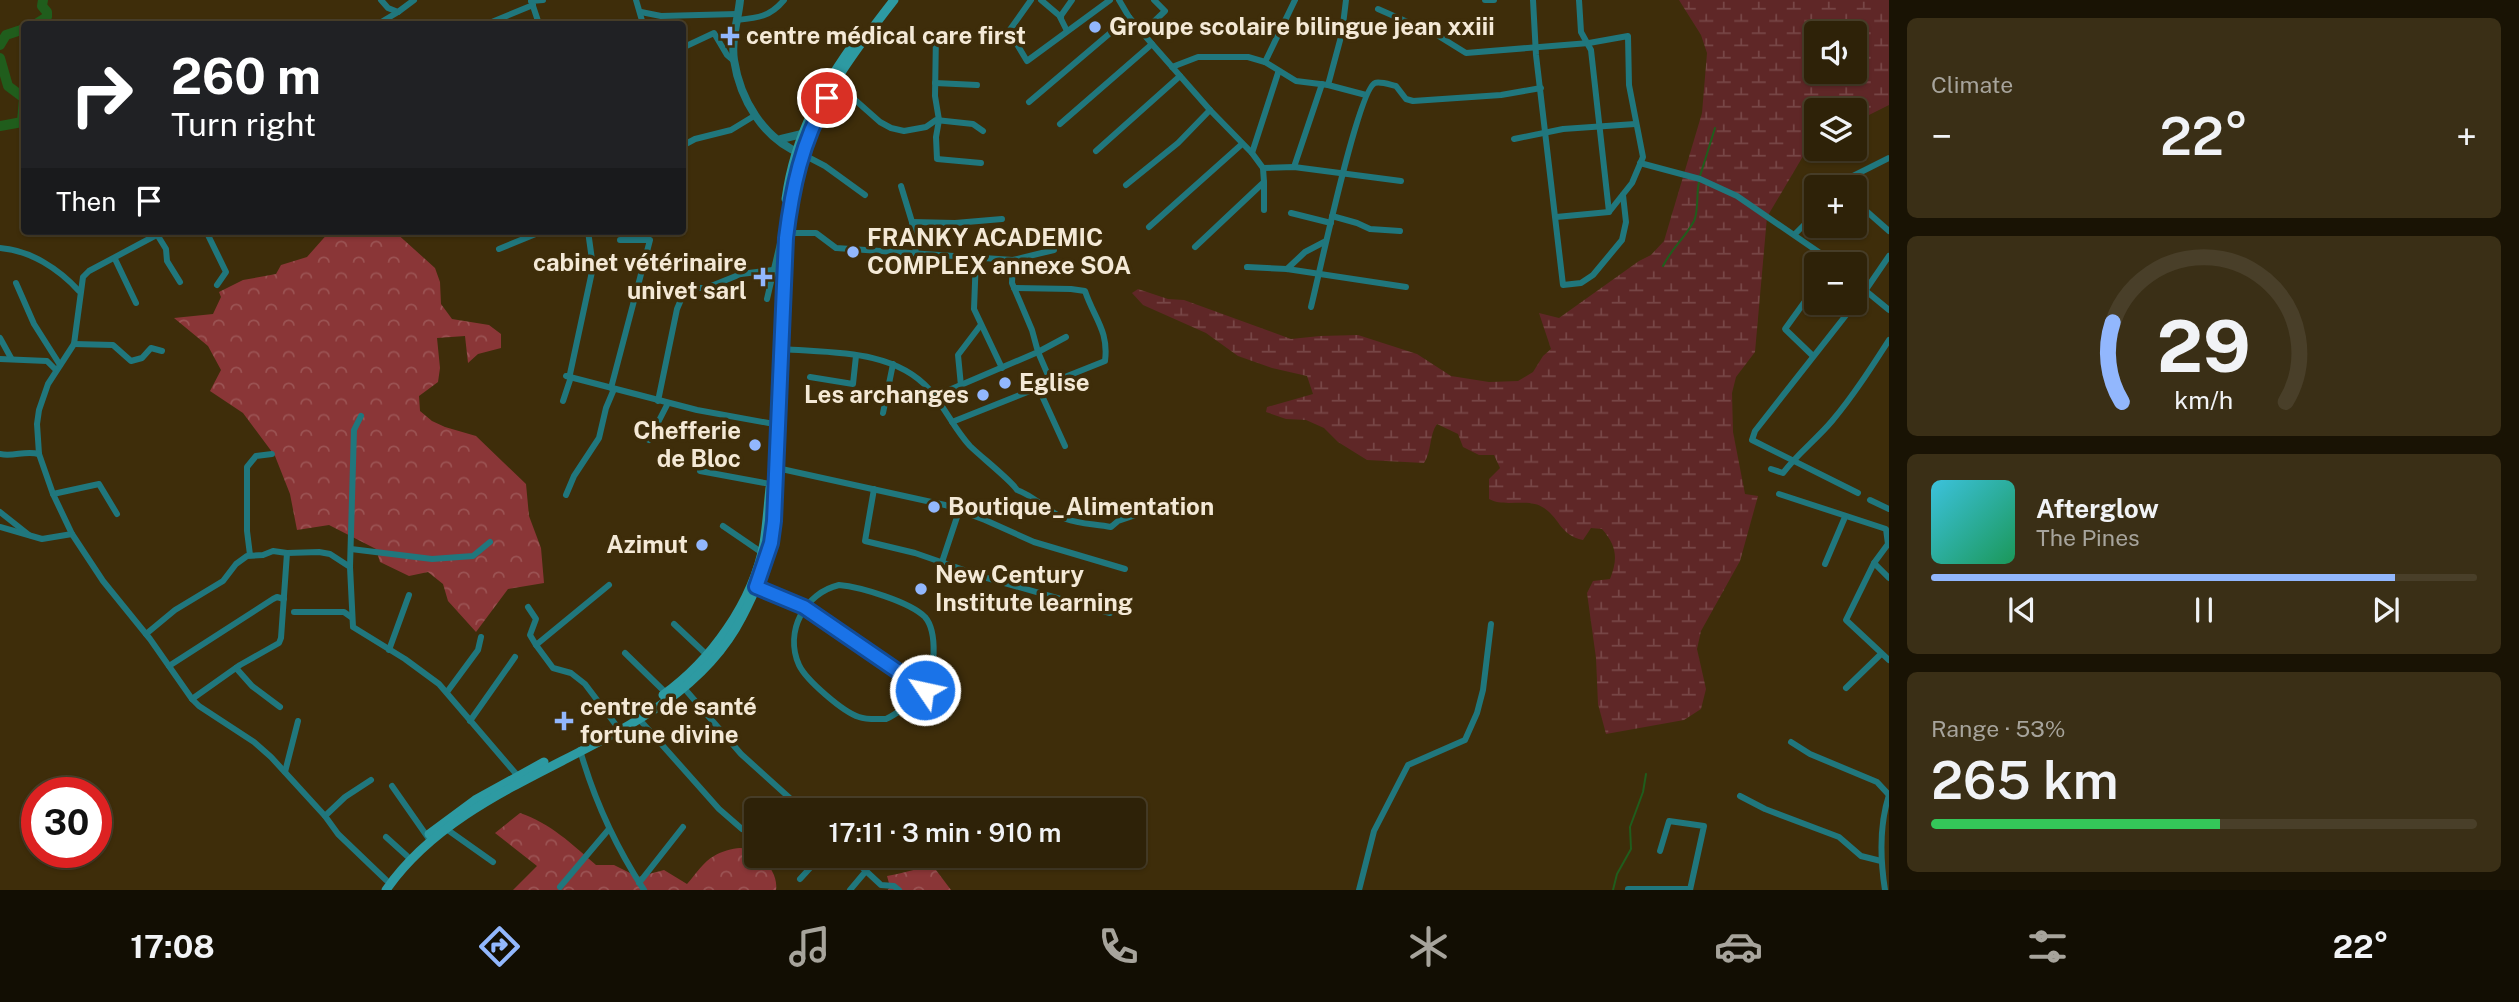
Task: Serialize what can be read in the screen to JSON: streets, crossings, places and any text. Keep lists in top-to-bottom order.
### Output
{
  "places": {
    "other": [
      "Groupe scolaire bilingue jean xxiii",
      "FRANKY ACADEMIC COMPLEX annexe SOA",
      "Eglise",
      "Les archanges",
      "Chefferie de Bloc",
      "Boutique_Alimentation",
      "Azimut",
      "New Century Institute learning"
    ],
    "health": ["centre médical care first", "cabinet vétérinaire univet sarl", "centre de santé fortune divine"]
  },
  "page": {
    "tile": [
      "Climate",
      ["Range · 53%", "265 km"]
    ],
    "map_buttons": ["+", "−"],
    "turn": ["260 m", "Turn right"],
    "heat": ["−", "22°", "+"],
    "then": "Then",
    "song": ["Afterglow", "The Pines"],
    "limit": "30",
    "trip": "17:11 · 3 min · 910 m",
    "tabs": ["17:08", "22°"],
    "gauge": ["29", "km/h"]
  }
}
